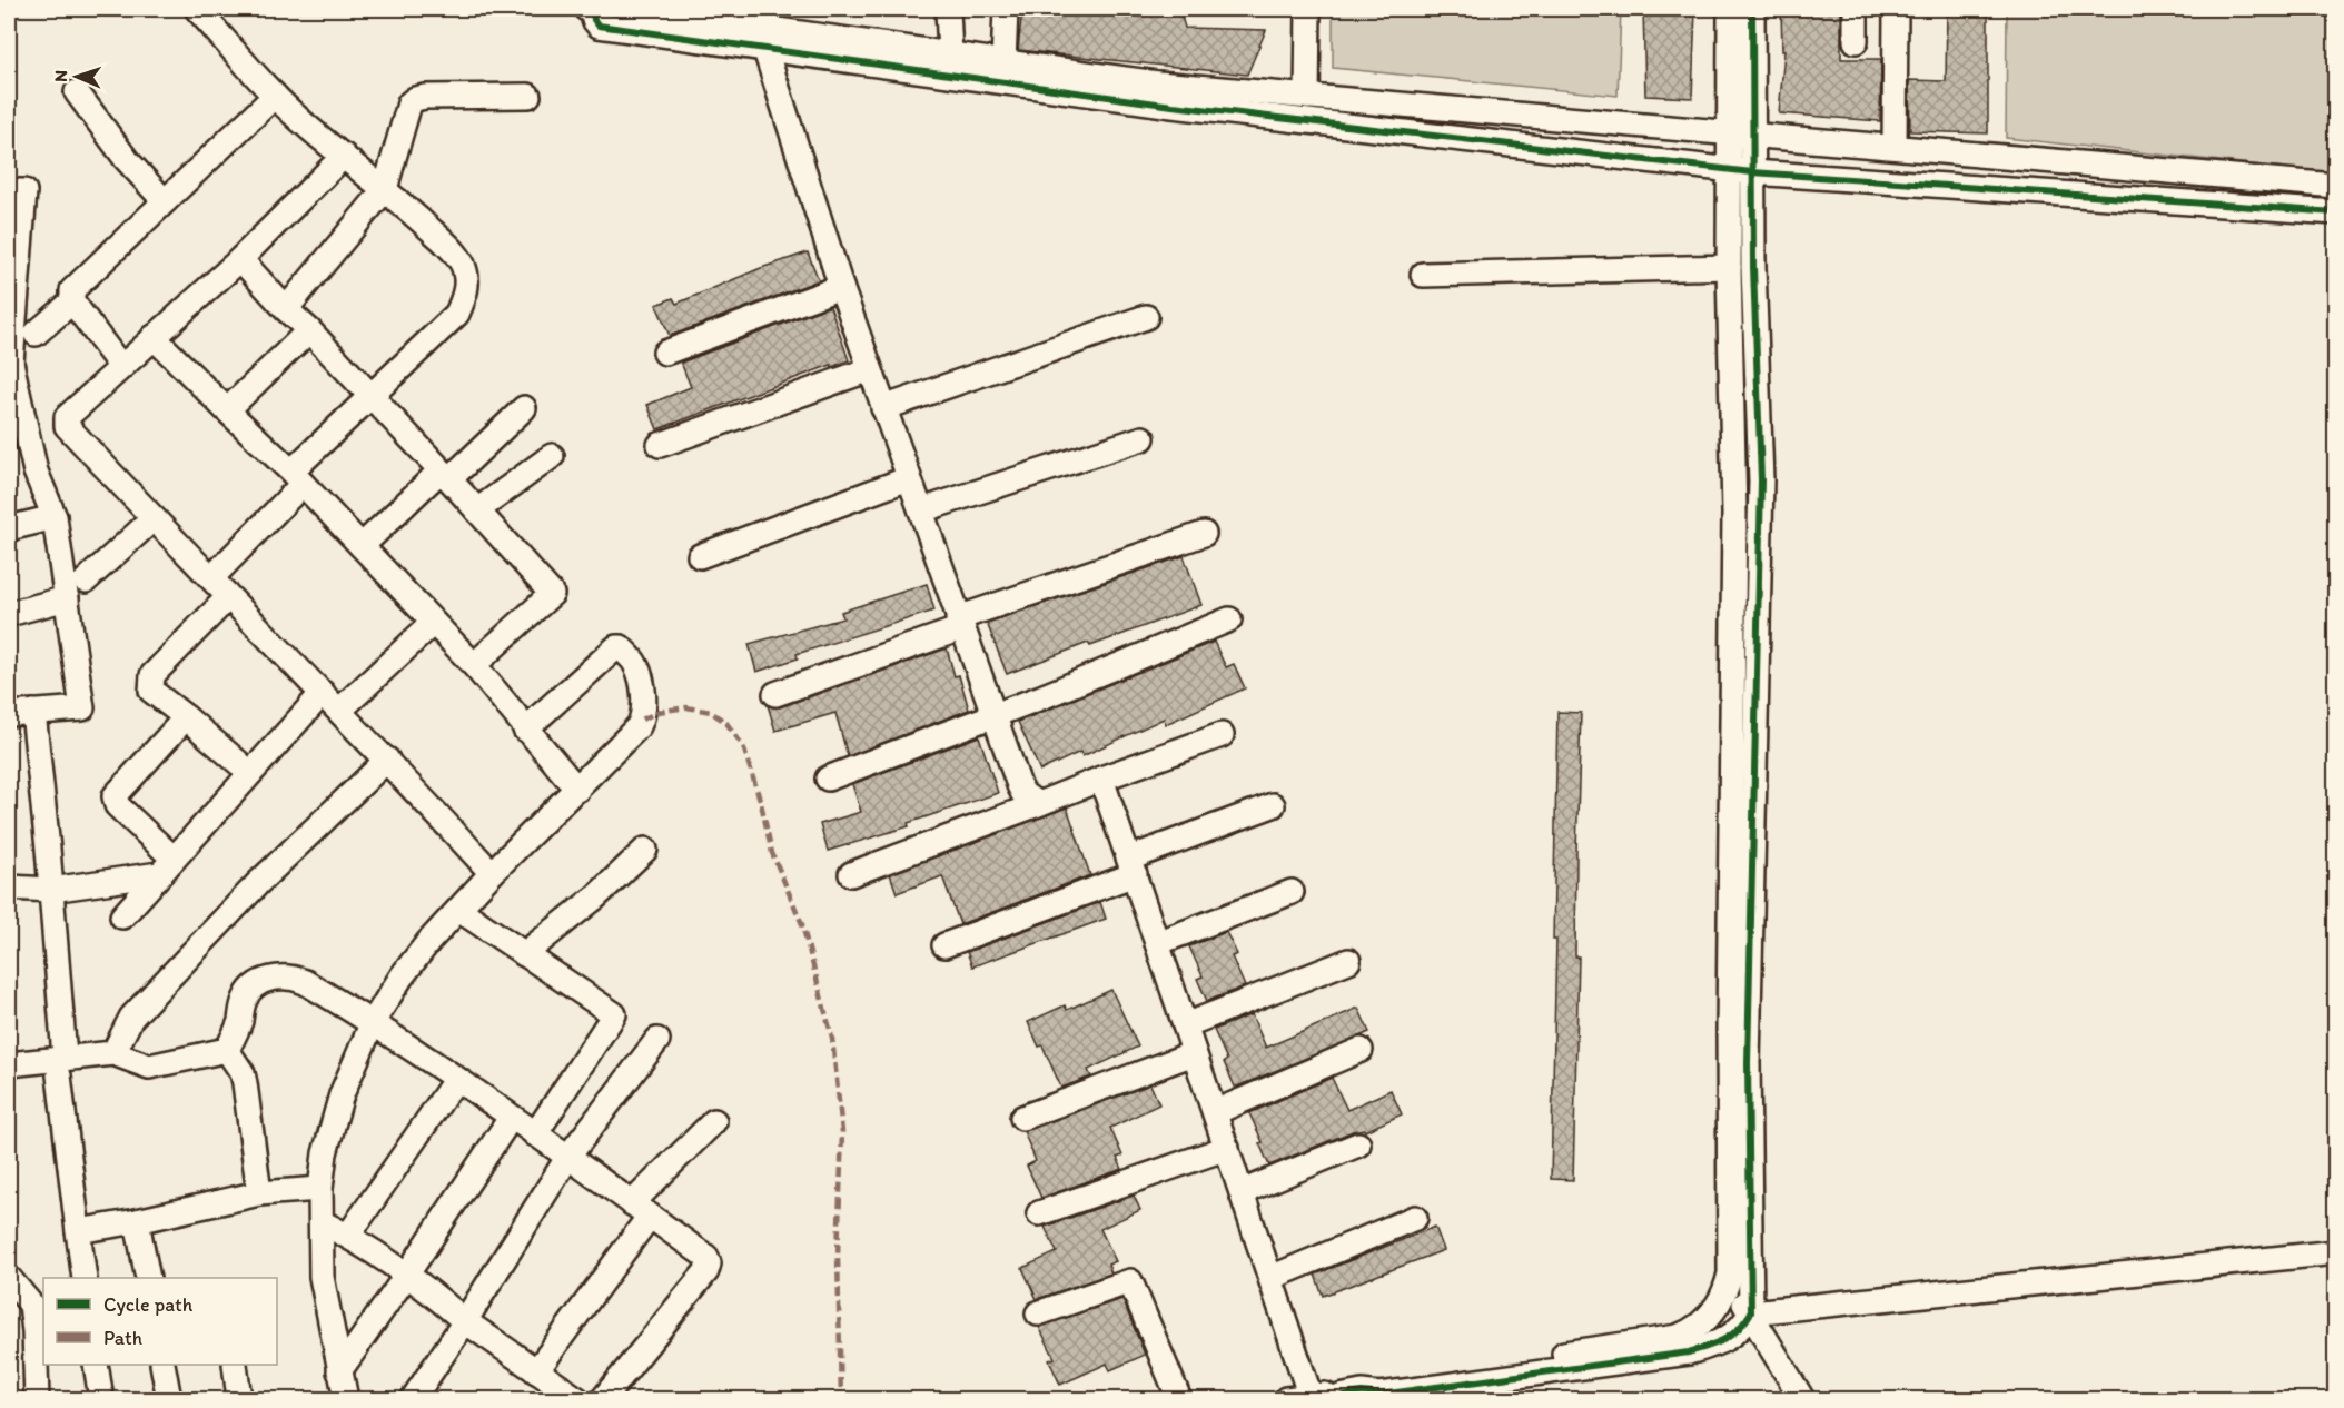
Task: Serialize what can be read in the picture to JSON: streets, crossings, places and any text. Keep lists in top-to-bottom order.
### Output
{
  "legend": ["Cycle path", "Path"],
  "north": "left"
}
